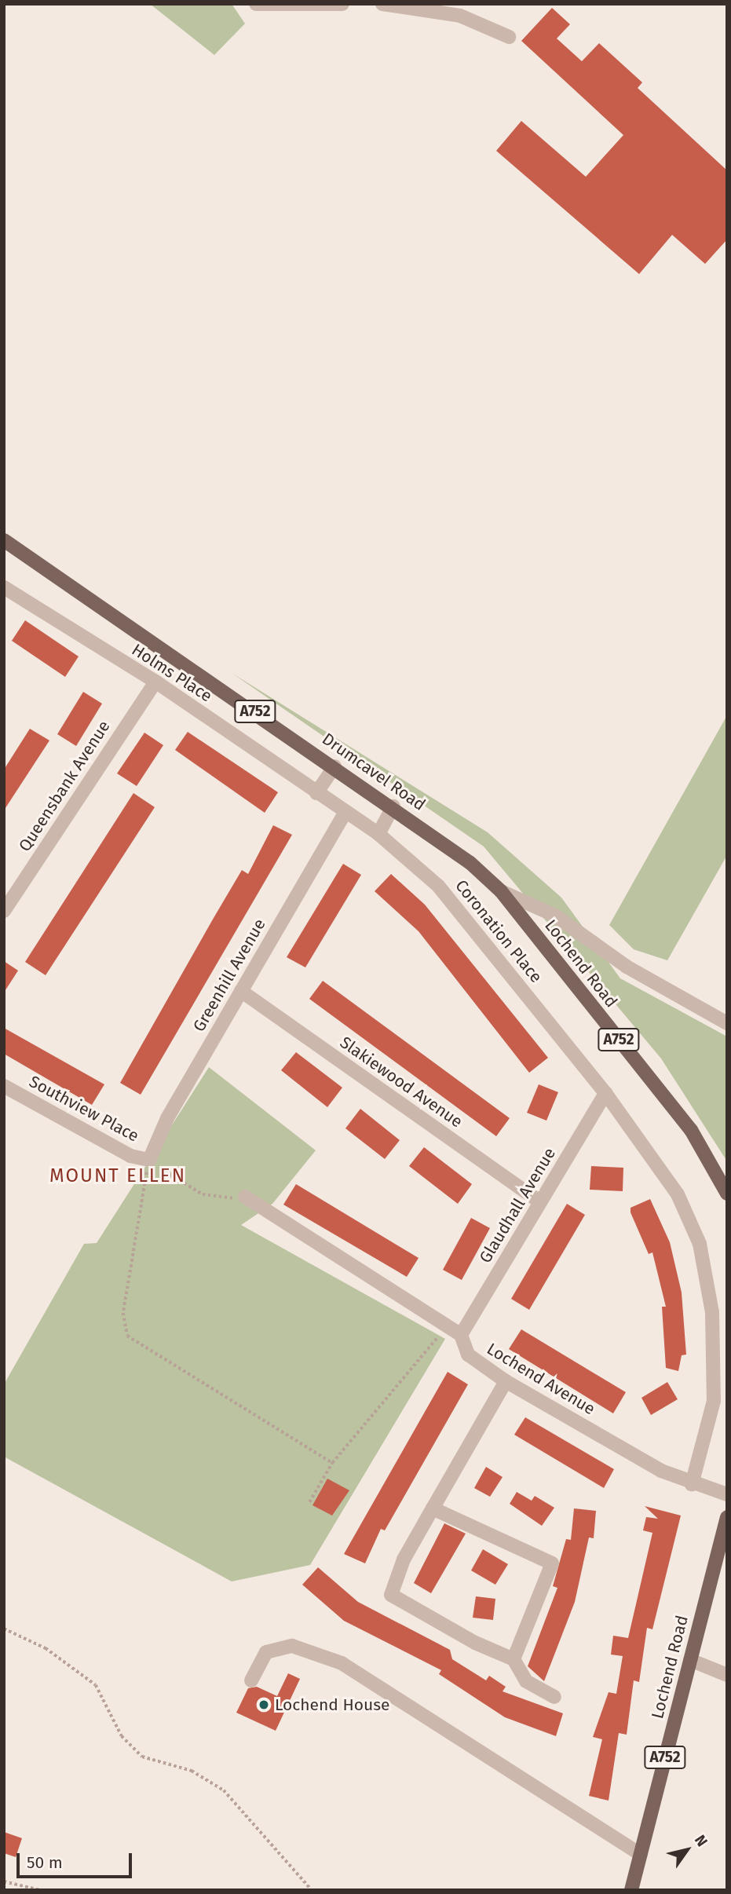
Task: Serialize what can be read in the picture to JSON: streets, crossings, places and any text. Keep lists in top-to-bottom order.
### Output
{
  "streets": {
    "main road": ["A752", "Drumcavel Road", "Lochend Road"],
    "street": [
      "Holms Place",
      "Queensbank Avenue",
      "Coronation Place",
      "Greenhill Avenue",
      "Slakiewood Avenue",
      "Southview Place",
      "Glaudhall Avenue",
      "Lochend Avenue"
    ]
  },
  "crossings": [
    ["Holms Place", "Queensbank Avenue"],
    ["Holms Place", "Coronation Place"],
    ["Holms Place", "Greenhill Avenue"],
    ["Drumcavel Road", "Lochend Road"],
    ["Coronation Place", "Greenhill Avenue"],
    ["Coronation Place", "Glaudhall Avenue"],
    ["Coronation Place", "Lochend Avenue"],
    ["Greenhill Avenue", "Slakiewood Avenue"],
    ["Greenhill Avenue", "Southview Place"],
    ["Slakiewood Avenue", "Glaudhall Avenue"],
    ["Glaudhall Avenue", "Lochend Avenue"]
  ],
  "districts": ["MOUNT ELLEN"],
  "places": ["Lochend House"],
  "scale_bar": "50 m",
  "north": "top right"
}
